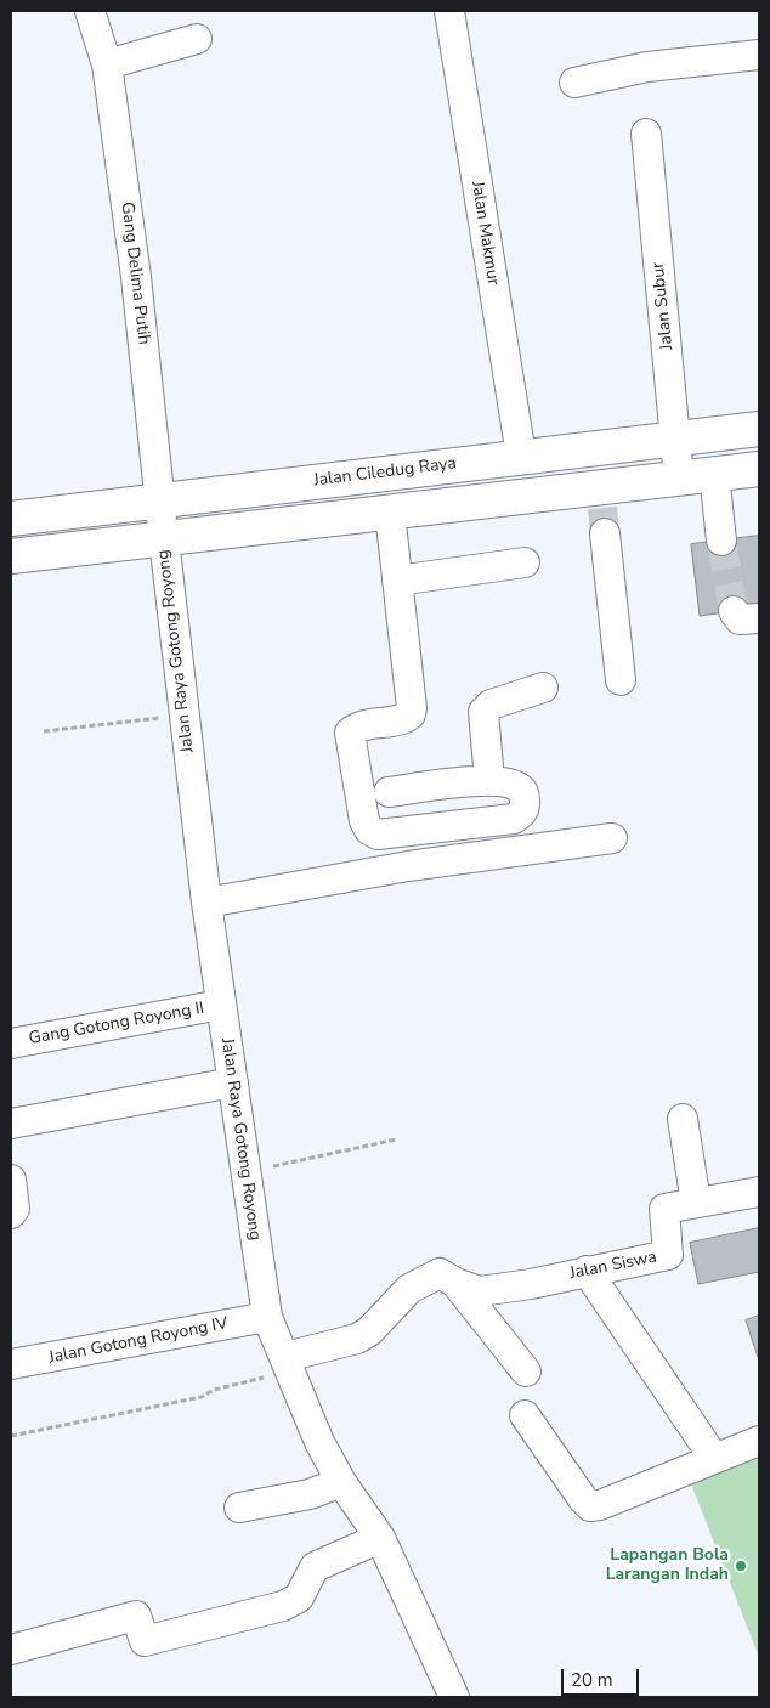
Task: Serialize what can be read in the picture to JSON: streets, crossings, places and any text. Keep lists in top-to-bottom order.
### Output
{
  "streets": {
    "main road": ["Jalan Ciledug Raya"],
    "street": [
      "Jalan Makmur",
      "Gang Delima Putih",
      "Jalan Subur",
      "Jalan Raya Gotong Royong",
      "Gang Gotong Royong II",
      "Jalan Siswa",
      "Jalan Gotong Royong IV"
    ]
  },
  "crossings": [
    ["Jalan Makmur", "Jalan Ciledug Raya"],
    ["Gang Delima Putih", "Jalan Ciledug Raya"],
    ["Gang Delima Putih", "Jalan Raya Gotong Royong"],
    ["Jalan Subur", "Jalan Ciledug Raya"],
    ["Jalan Raya Gotong Royong", "Gang Gotong Royong II"],
    ["Jalan Raya Gotong Royong", "Jalan Siswa"],
    ["Jalan Raya Gotong Royong", "Jalan Gotong Royong IV"]
  ],
  "places": ["Lapangan Bola Larangan Indah"],
  "scale_bar": "20 m"
}
